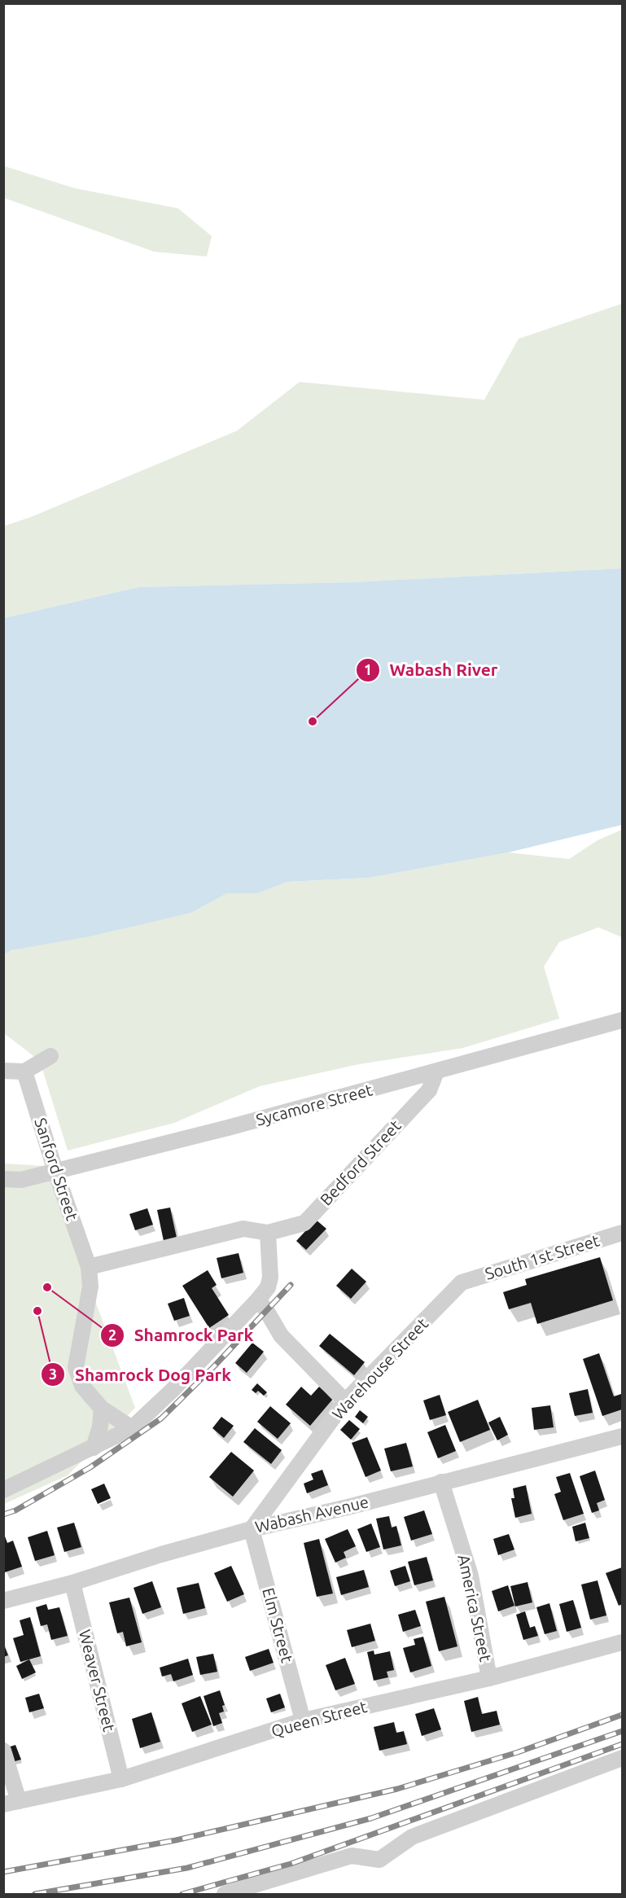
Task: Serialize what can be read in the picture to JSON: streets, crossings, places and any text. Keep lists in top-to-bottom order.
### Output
{
  "streets": {
    "street": [
      "Sycamore Street",
      "Bedford Street",
      "Sanford Street",
      "South 1st Street",
      "Warehouse Street",
      "Wabash Avenue",
      "America Street",
      "Elm Street",
      "Weaver Street",
      "Queen Street"
    ]
  },
  "crossings": [
    ["Sycamore Street", "Bedford Street"],
    ["Sycamore Street", "Sanford Street"],
    ["Bedford Street", "Sanford Street"],
    ["South 1st Street", "Warehouse Street"],
    ["Warehouse Street", "Wabash Avenue"],
    ["Warehouse Street", "Elm Street"],
    ["Wabash Avenue", "America Street"],
    ["Wabash Avenue", "Elm Street"],
    ["Wabash Avenue", "Weaver Street"],
    ["America Street", "Queen Street"],
    ["Elm Street", "Queen Street"],
    ["Weaver Street", "Queen Street"]
  ],
  "places": ["Wabash River", "Shamrock Park", "Shamrock Dog Park"]
}
